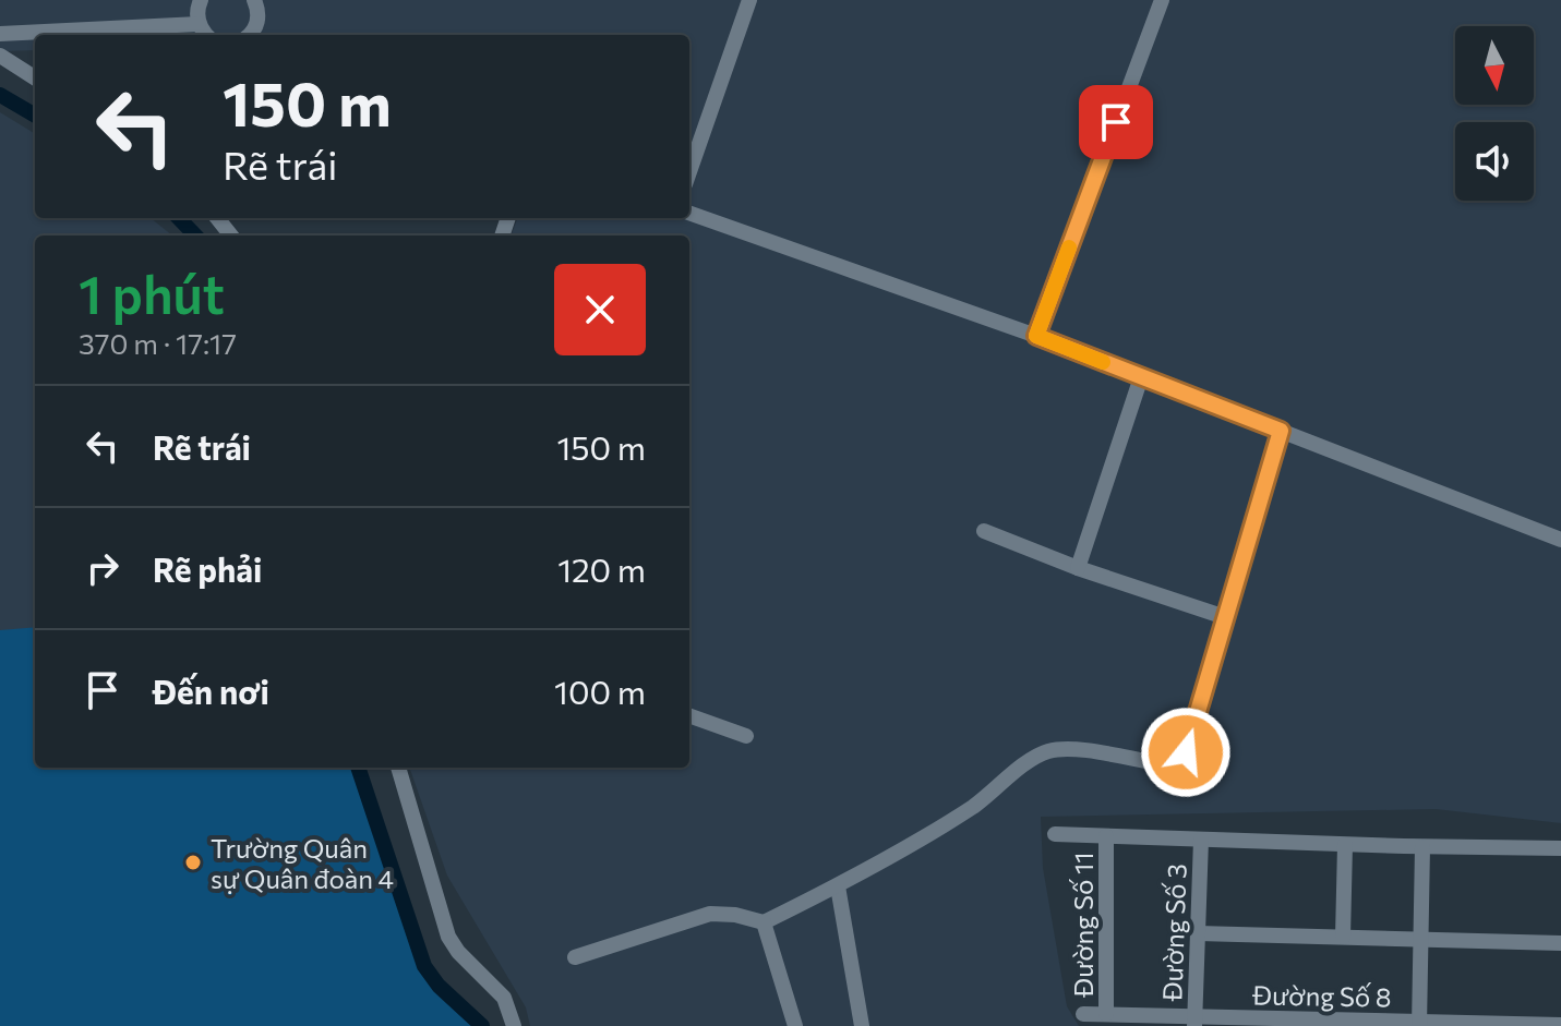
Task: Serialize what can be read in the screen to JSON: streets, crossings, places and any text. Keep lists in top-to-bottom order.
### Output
{
  "streets": {
    "street": ["Đường Số 11", "Đường Số 3", "Đường Số 8"]
  },
  "crossings": [
    ["Đường Số 11", "Đường Số 8"],
    ["Đường Số 3", "Đường Số 8"]
  ],
  "places": ["Trường Quân sự Quân đoàn 4"],
  "north": "bottom",
  "page": {
    "turn": ["150 m", "Rẽ trái"],
    "heading": ["1 phút", "370 m · 17:17"],
    "list": [
      {
        "name": "Rẽ trái",
        "value": "150 m"
      },
      {
        "name": "Rẽ phải",
        "value": "120 m"
      },
      {
        "name": "Đến nơi",
        "value": "100 m"
      }
    ]
  }
}
